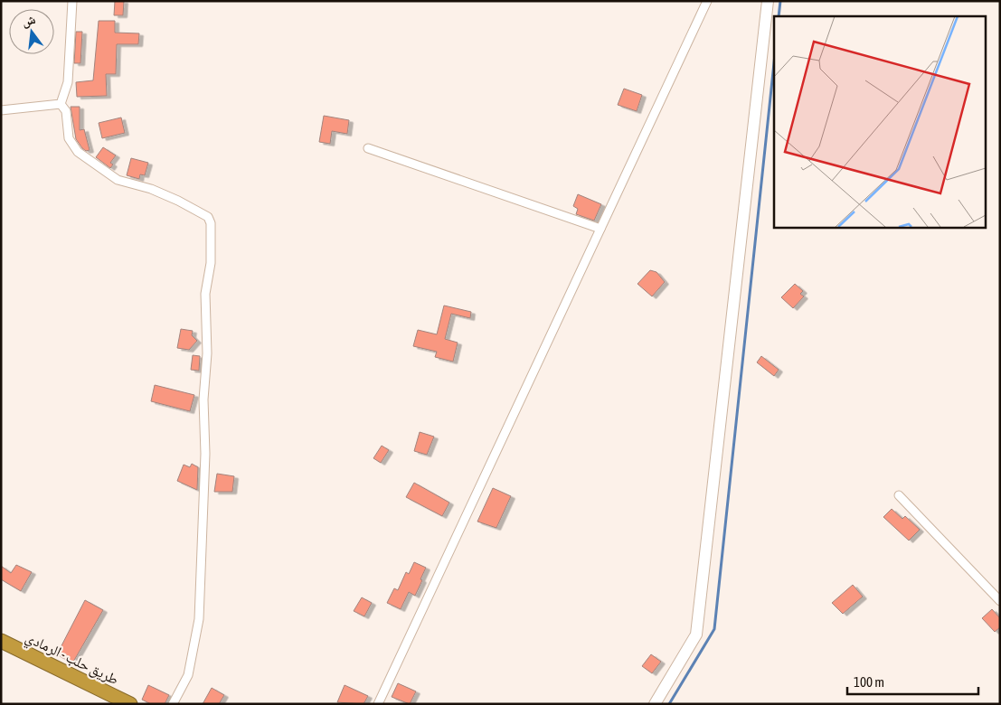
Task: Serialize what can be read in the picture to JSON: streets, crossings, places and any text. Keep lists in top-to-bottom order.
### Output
{
  "streets": {
    "highway": ["طريق حلب - الرمادي"]
  },
  "scale_bar": "100 m",
  "north": "top"
}
